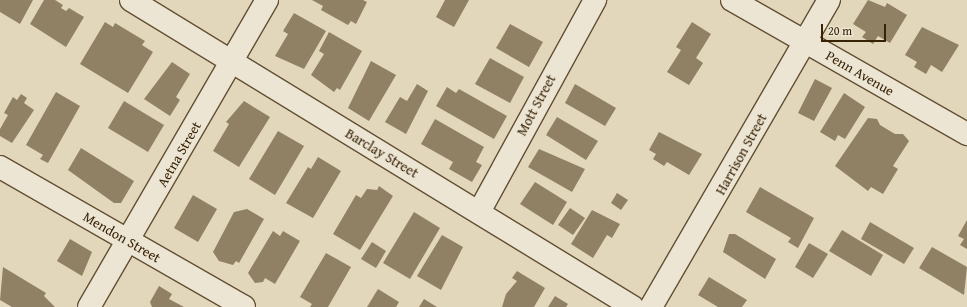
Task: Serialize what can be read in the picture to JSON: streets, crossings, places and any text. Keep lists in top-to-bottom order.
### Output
{
  "streets": {
    "street": [
      "Penn Avenue",
      "Mott Street",
      "Barclay Street",
      "Aetna Street",
      "Harrison Street",
      "Mendon Street"
    ]
  },
  "crossings": [
    ["Penn Avenue", "Harrison Street"],
    ["Mott Street", "Barclay Street"],
    ["Barclay Street", "Aetna Street"],
    ["Aetna Street", "Mendon Street"]
  ],
  "scale_bar": "20 m"
}
